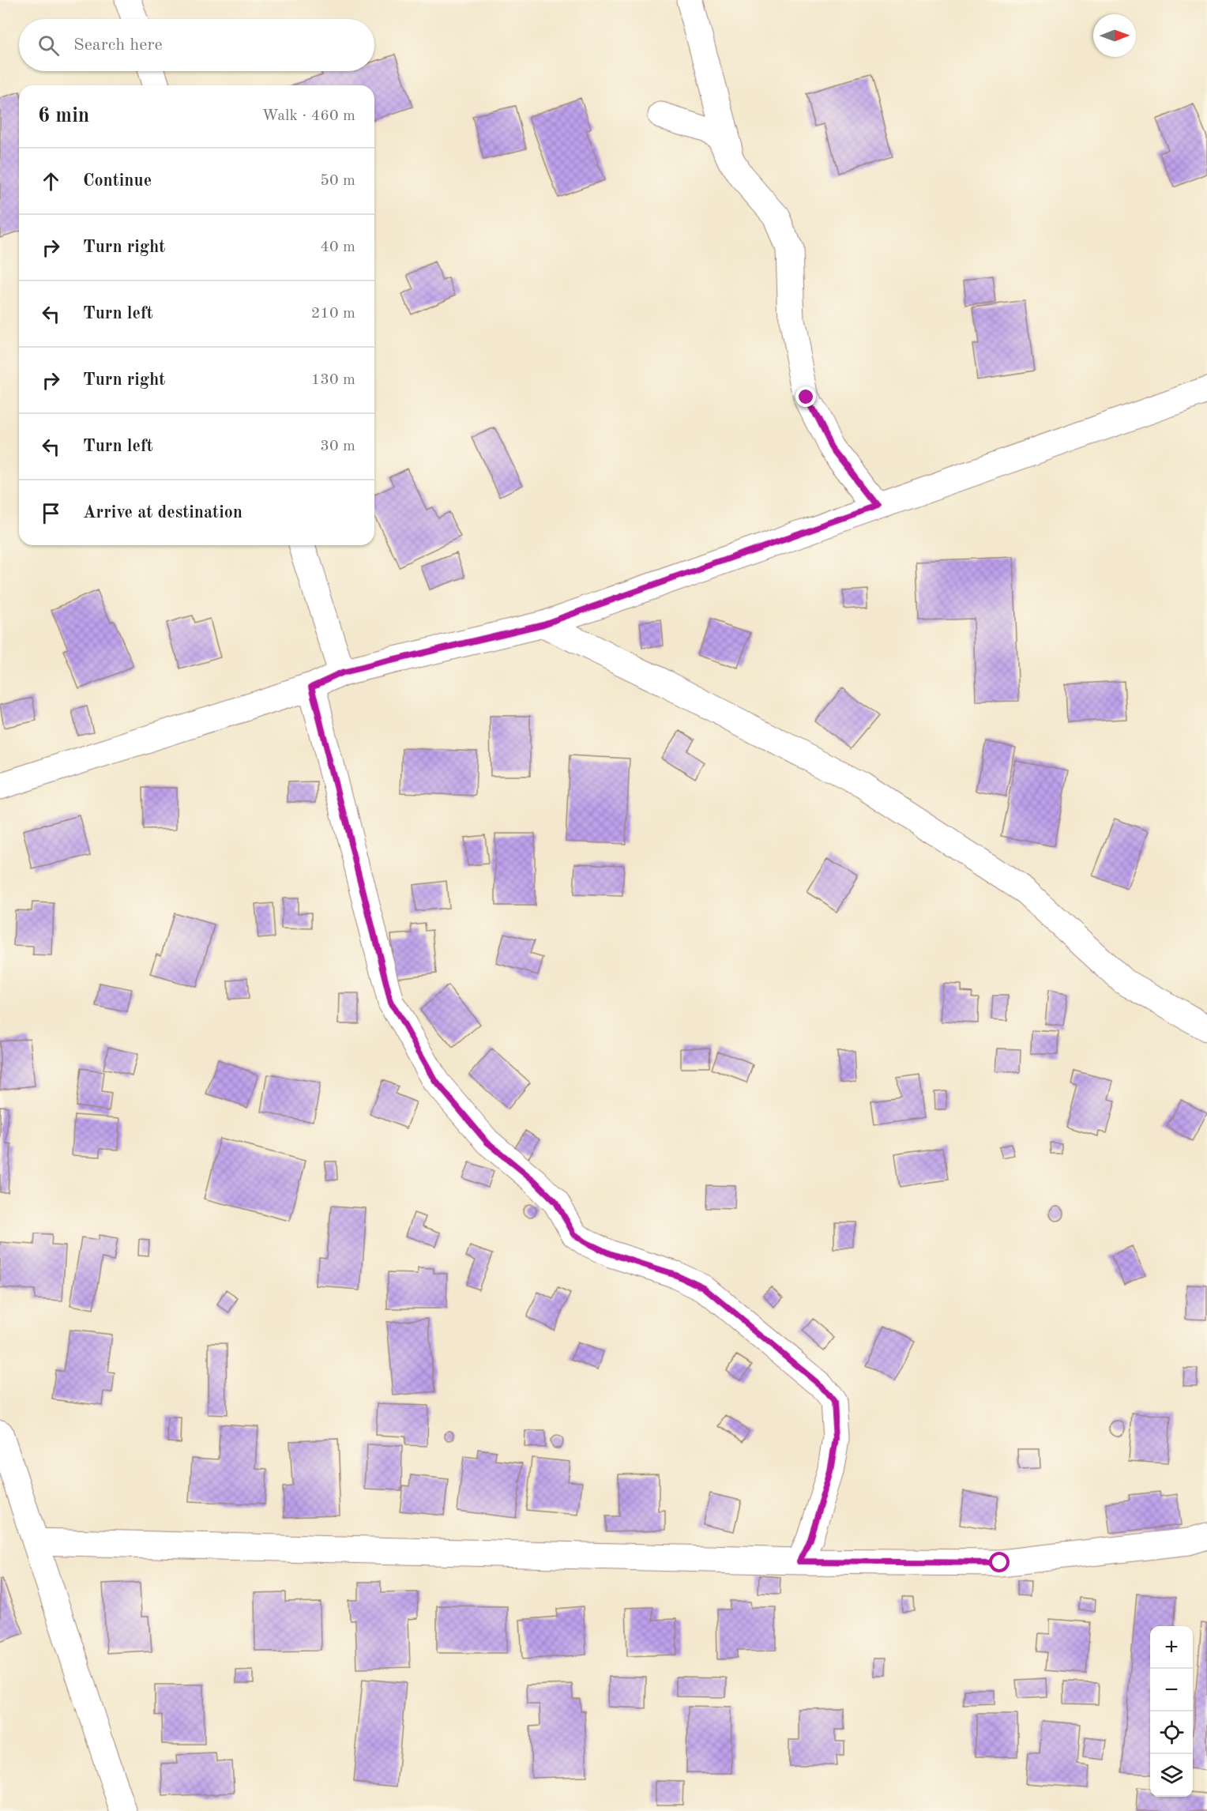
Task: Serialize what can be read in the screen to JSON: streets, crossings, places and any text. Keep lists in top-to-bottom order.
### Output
{
  "north": "right",
  "page": {
    "search": "Search here",
    "heading": ["6 min", "Walk · 460 m"],
    "list": [
      ["Continue", "50 m"],
      ["Turn right", "40 m"],
      ["Turn left", "210 m"],
      ["Turn right", "130 m"],
      ["Turn left", "30 m"],
      "Arrive at destination"
    ],
    "map_buttons": ["+", "−"]
  }
}
